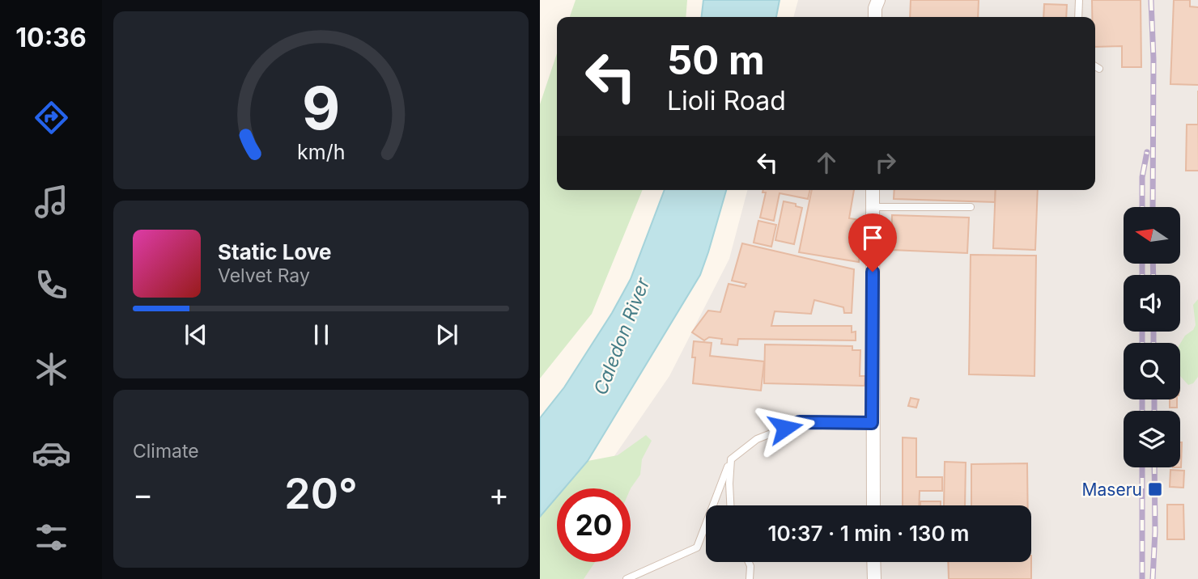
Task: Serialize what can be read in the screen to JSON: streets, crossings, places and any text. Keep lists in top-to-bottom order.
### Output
{
  "water": ["Caledon River"],
  "places": {
    "transit": ["Maseru"]
  },
  "north": "left",
  "page": {
    "tabs": "10:36",
    "turn": ["50 m", "Lioli Road"],
    "song": ["Static Love", "Velvet Ray"],
    "tile": "Climate",
    "heat": ["−", "20°", "+"],
    "limit": "20",
    "trip": "10:37 · 1 min · 130 m",
    "gauge": ["9", "km/h"]
  }
}
